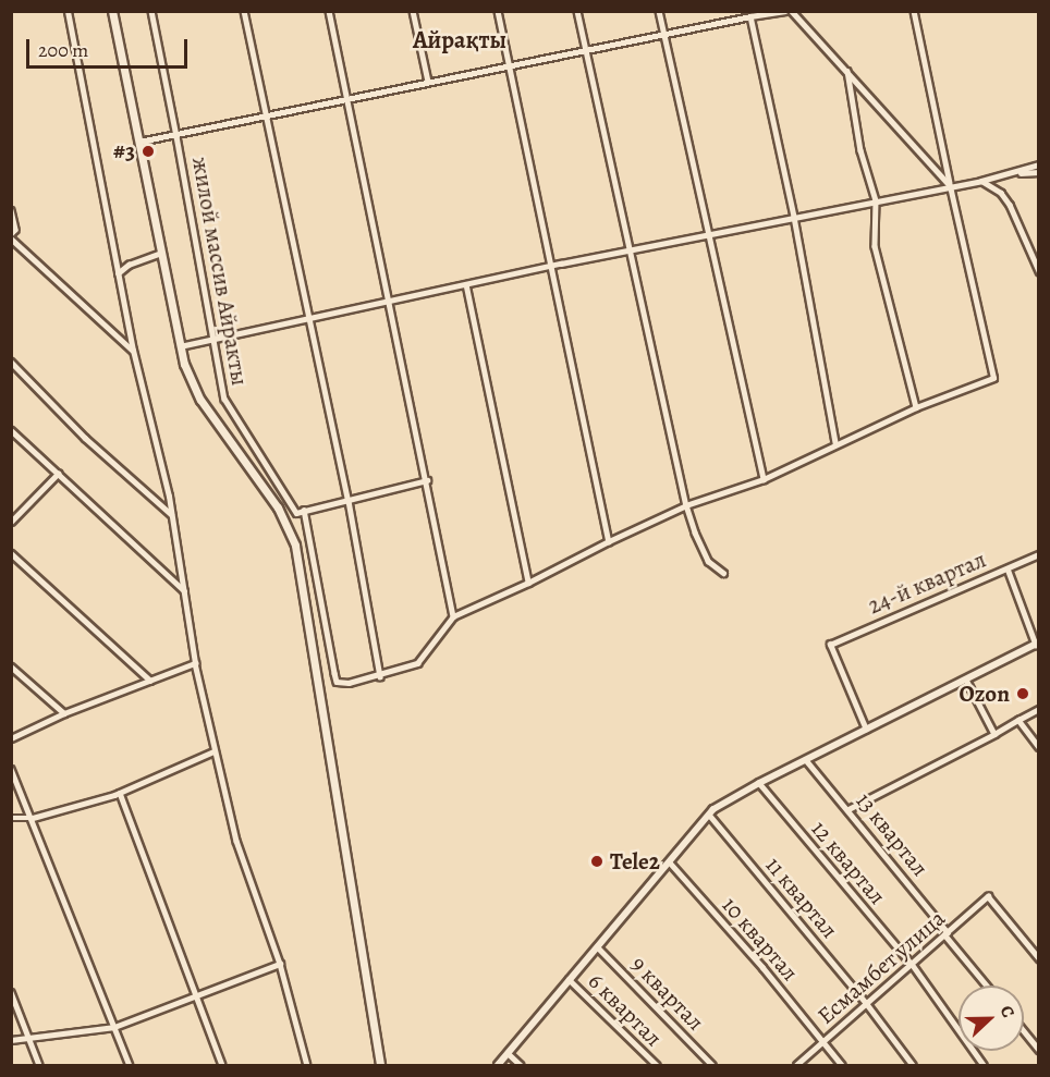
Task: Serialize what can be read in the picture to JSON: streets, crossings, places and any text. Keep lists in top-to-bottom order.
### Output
{
  "streets": {
    "street": [
      "жилой массив Айракты",
      "24-й квартал",
      "13 квартал",
      "12 квартал",
      "11 квартал",
      "10 квартал",
      "Есмамбет улица",
      "9 квартал",
      "6 квартал"
    ]
  },
  "crossings": [
    ["13 квартал", "Есмамбет улица"],
    ["12 квартал", "Есмамбет улица"],
    ["11 квартал", "Есмамбет улица"],
    ["10 квартал", "Есмамбет улица"]
  ],
  "districts": ["Айрақты"],
  "places": ["#3", "Ozon", "Tele2"],
  "scale_bar": "200 m",
  "north": "right"
}
